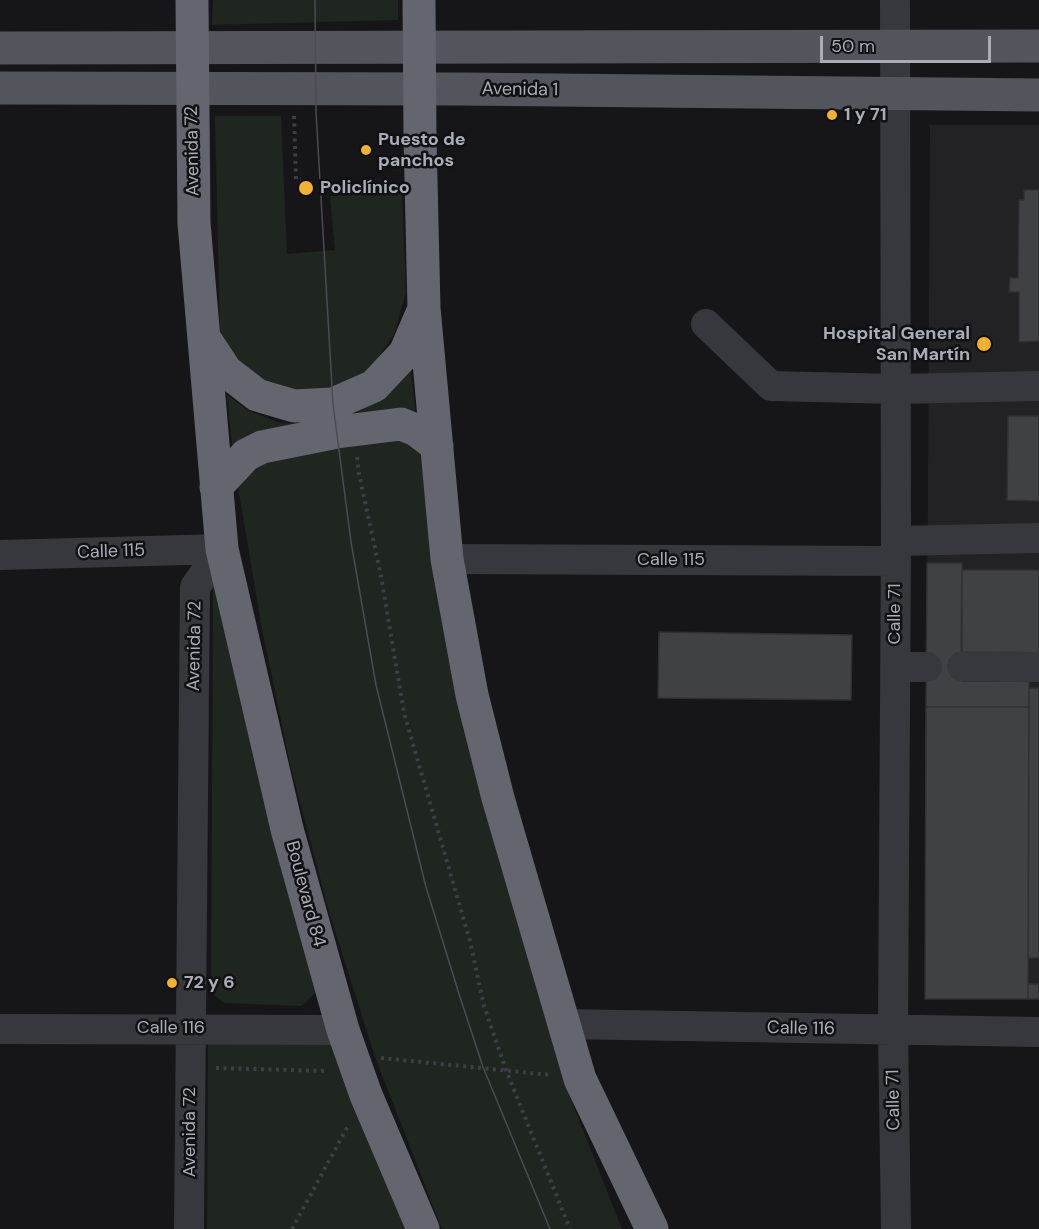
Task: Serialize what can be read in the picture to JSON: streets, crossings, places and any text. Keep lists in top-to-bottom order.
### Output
{
  "streets": {
    "highway": ["Avenida 72", "Boulevard 84"],
    "main road": ["Avenida 1"],
    "street": ["Calle 115", "Calle 71", "Calle 116"]
  },
  "crossings": [
    ["Avenida 1", "Avenida 72"],
    ["Avenida 1", "Calle 71"],
    ["Avenida 72", "Calle 115"],
    ["Avenida 72", "Boulevard 84"],
    ["Avenida 72", "Calle 116"],
    ["Calle 115", "Calle 71"],
    ["Calle 115", "Boulevard 84"],
    ["Calle 71", "Calle 116"],
    ["Boulevard 84", "Calle 116"]
  ],
  "places": [
    "1 y 71",
    "Puesto de panchos",
    "Policlínico",
    "Hospital General San Martín",
    "72 y 6"
  ],
  "scale_bar": "50 m"
}
